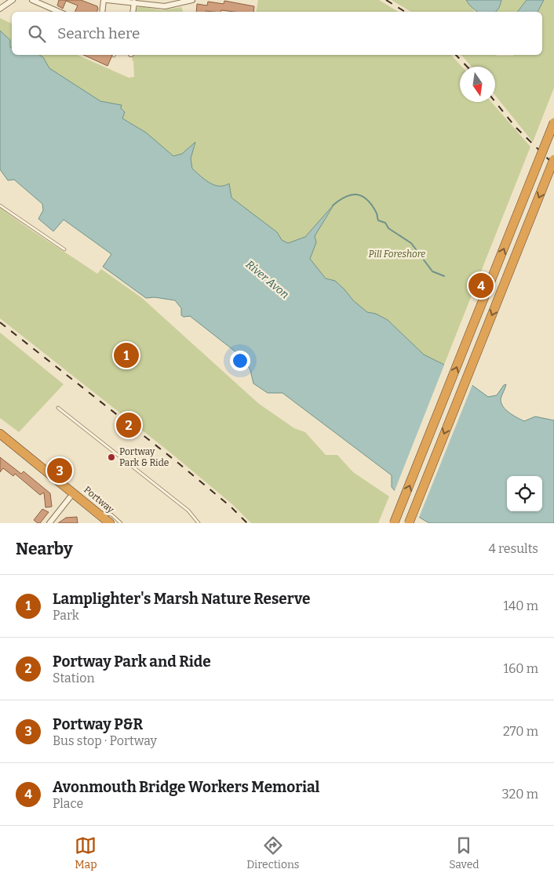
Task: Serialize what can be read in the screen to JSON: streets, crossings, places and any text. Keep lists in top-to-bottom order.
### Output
{
  "streets": {
    "highway": ["Portway"]
  },
  "water": ["River Avon"],
  "parks": ["Pill Foreshore"],
  "places": ["Portway Park & Ride"],
  "north": "bottom",
  "page": {
    "search": "Search here",
    "pins": [
      "4",
      "1",
      "2",
      "3"
    ],
    "heading": ["Nearby", "4 results"],
    "list": [
      {
        "mark": "1",
        "name": "Lamplighter's Marsh Nature Reserve",
        "note": "Park",
        "value": "140 m"
      },
      {
        "mark": "2",
        "name": "Portway Park and Ride",
        "note": "Station",
        "value": "160 m"
      },
      {
        "mark": "3",
        "name": "Portway P&R",
        "note": "Bus stop · Portway",
        "value": "270 m"
      },
      {
        "mark": "4",
        "name": "Avonmouth Bridge Workers Memorial",
        "note": "Place",
        "value": "320 m"
      }
    ],
    "nav": ["Map", "Directions", "Saved"]
  }
}
